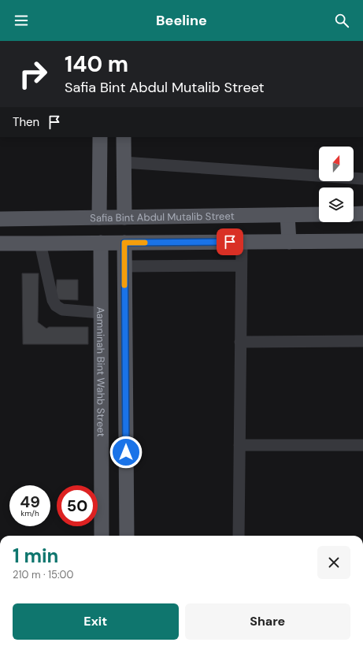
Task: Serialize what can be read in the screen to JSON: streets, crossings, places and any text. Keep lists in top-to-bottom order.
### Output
{
  "streets": {
    "main road": ["Safia Bint Abdul Mutalib Street", "Aamninah Bint Wahb Street"]
  },
  "north": "top",
  "page": {
    "header": "Beeline",
    "turn": ["140 m", "Safia Bint Abdul Mutalib Street"],
    "then": "Then",
    "speed": "49 km/h",
    "limit": "50",
    "heading": ["1 min", "210 m · 15:00"],
    "buttons": ["Exit", "Share"]
  }
}
